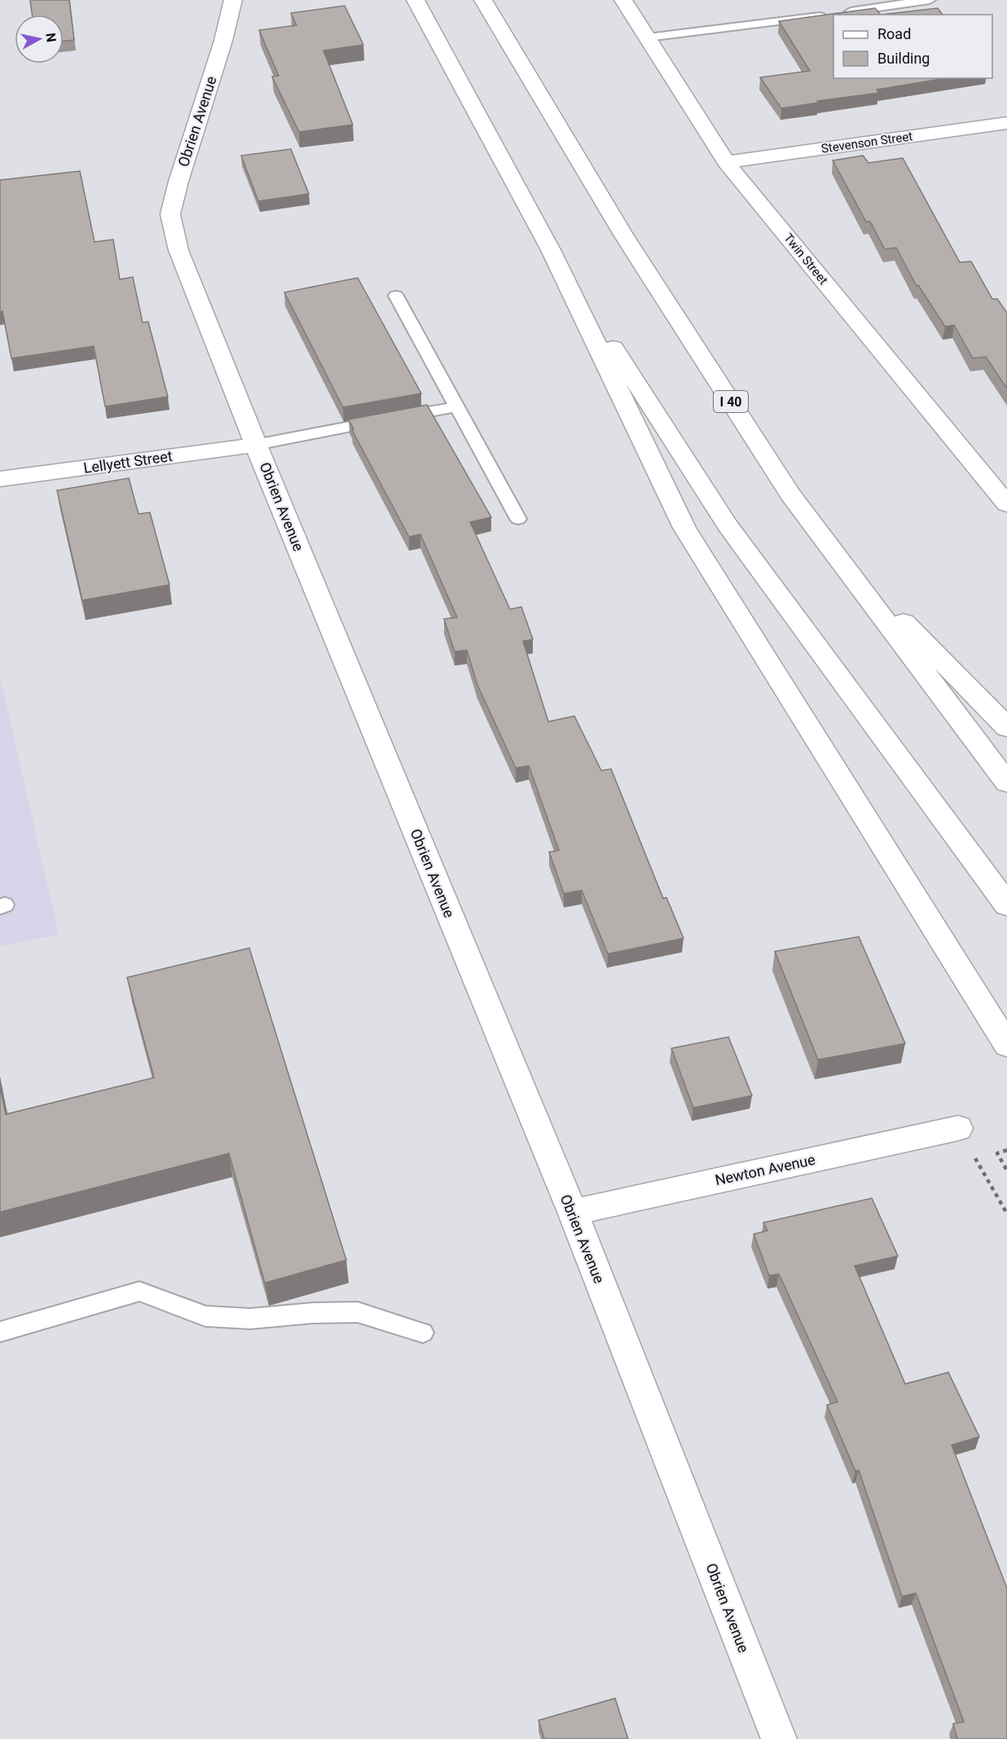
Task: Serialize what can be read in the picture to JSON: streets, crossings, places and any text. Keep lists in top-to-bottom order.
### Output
{
  "streets": {
    "main road": [
      "Obrien Avenue",
      "Stevenson Street",
      "Twin Street",
      "I 40",
      "Lellyett Street",
      "Newton Avenue"
    ]
  },
  "crossings": [
    ["Obrien Avenue", "Lellyett Street"],
    ["Obrien Avenue", "Newton Avenue"],
    ["Stevenson Street", "Twin Street"]
  ],
  "legend": ["Road", "Building"],
  "north": "right"
}
